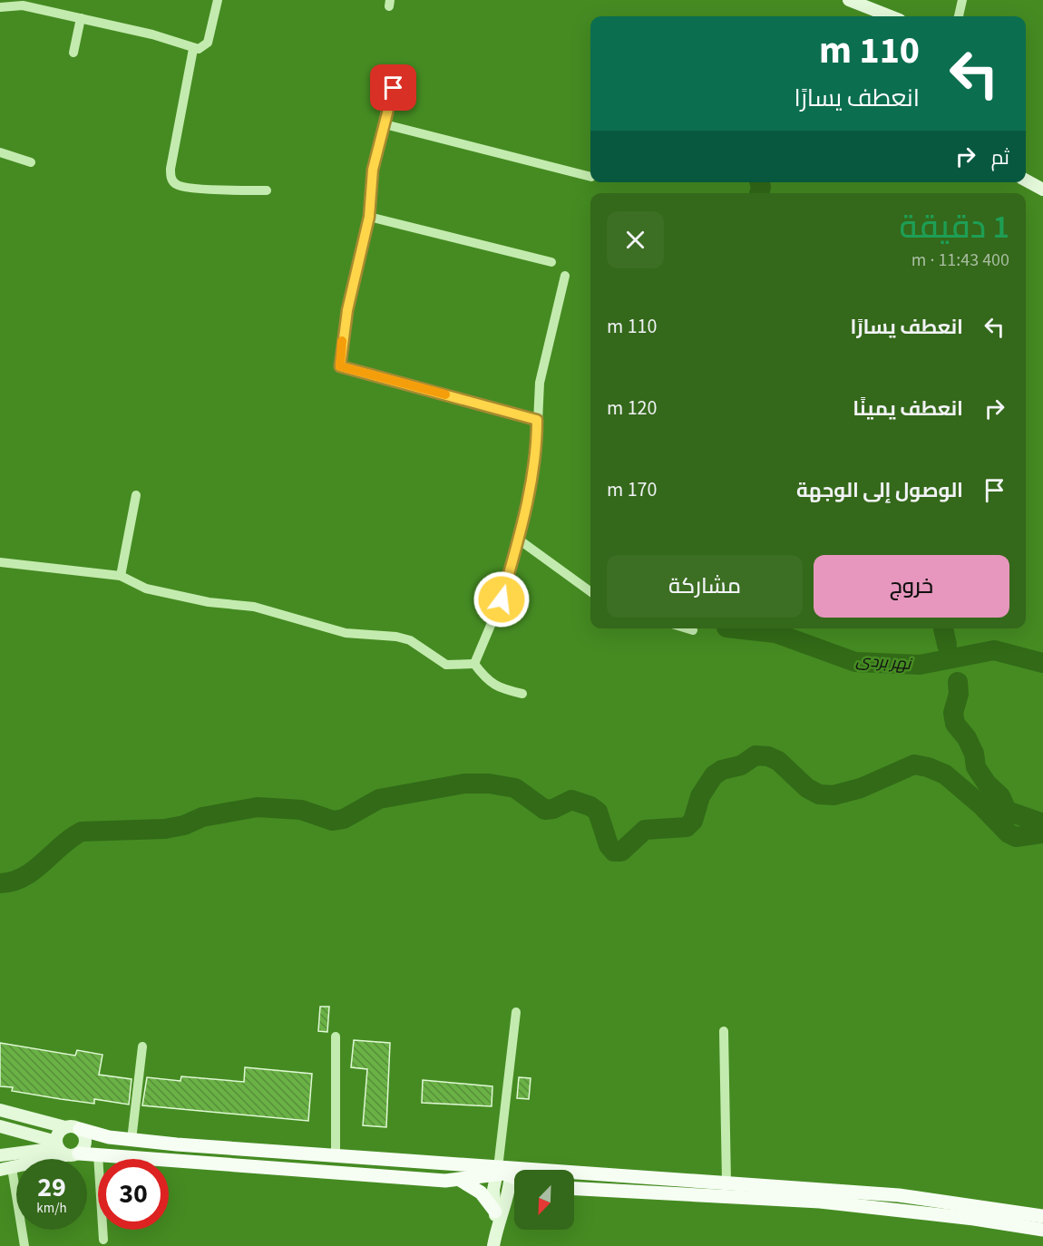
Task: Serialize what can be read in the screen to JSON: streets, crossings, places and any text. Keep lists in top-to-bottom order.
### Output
{
  "water": ["نهر بردى"],
  "north": "bottom left",
  "page": {
    "turn": ["110 m", "انعطف يسارًا"],
    "then": "ثم",
    "heading": ["1 دقيقة", "400 m · 11:43"],
    "list": [
      {
        "name": "انعطف يسارًا",
        "value": "110 m"
      },
      {
        "name": "انعطف يمينًا",
        "value": "120 m"
      },
      {
        "name": "الوصول إلى الوجهة",
        "value": "170 m"
      }
    ],
    "buttons": ["خروج", "مشاركة"],
    "speed": "29 km/h",
    "limit": "30"
  }
}
